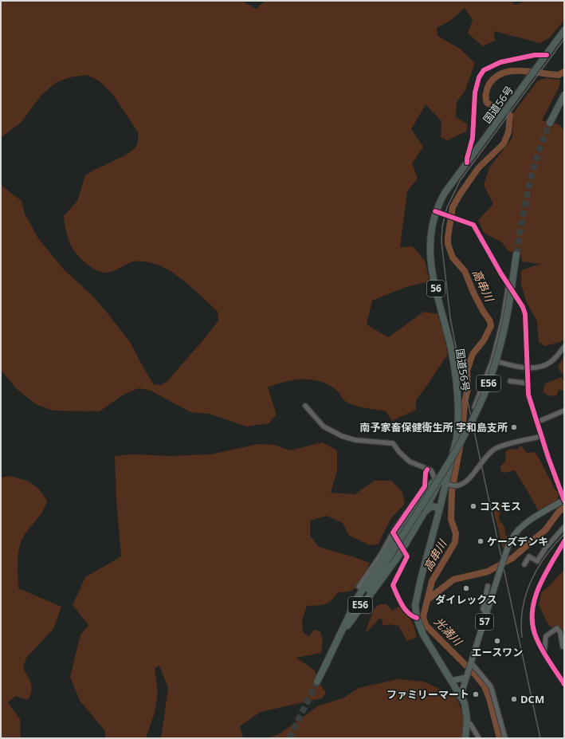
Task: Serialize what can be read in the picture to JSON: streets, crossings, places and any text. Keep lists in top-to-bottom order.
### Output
{
  "streets": {
    "highway": ["国道56号", "56", "E56"],
    "main road": ["57"]
  },
  "crossings": [
    ["国道56号", "57"]
  ],
  "water": ["高串川", "光満川"],
  "places": [
    "南予家畜保健衛生所 宇和島支所",
    "コスモス",
    "ケーズデンキ",
    "ダイレックス",
    "エースワン",
    "ファミリーマート",
    "DCM"
  ]
}
